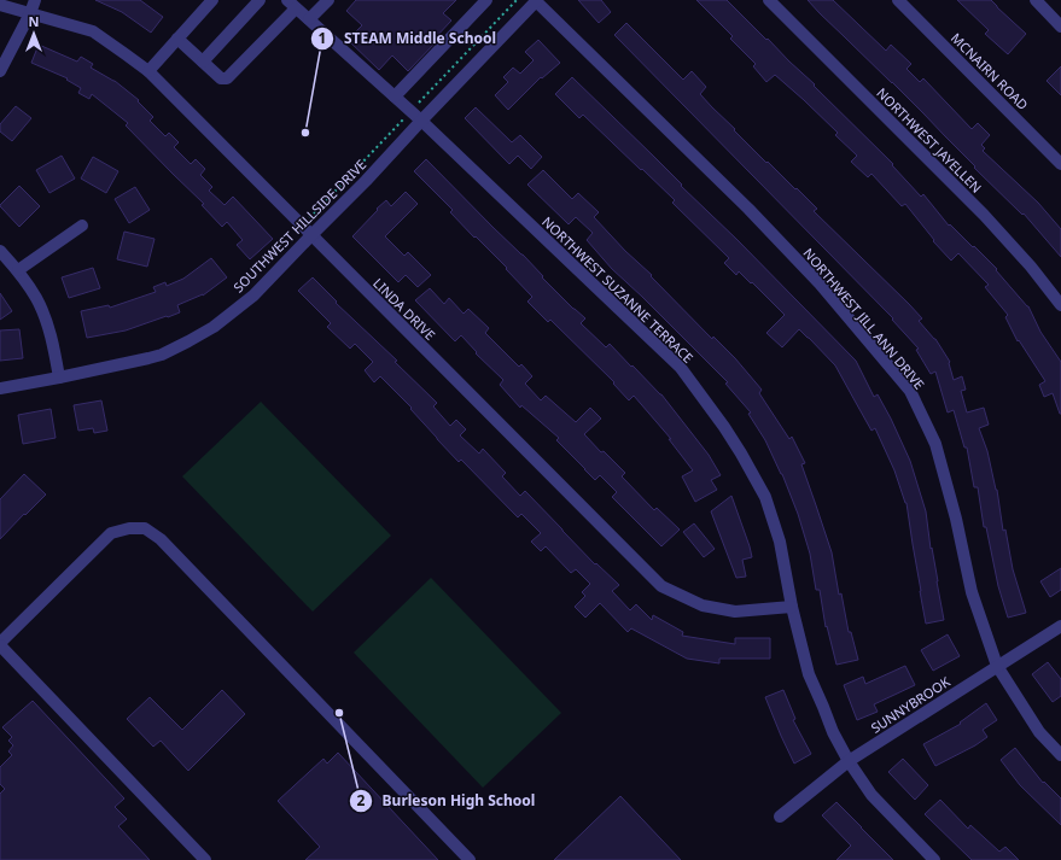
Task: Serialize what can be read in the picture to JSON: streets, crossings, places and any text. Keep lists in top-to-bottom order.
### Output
{
  "streets": {
    "street": [
      "MCNAIRN ROAD",
      "NORTHWEST JAYELLEN",
      "SOUTHWEST HILLSIDE DRIVE",
      "NORTHWEST SUZANNE TERRACE",
      "LINDA DRIVE",
      "NORTHWEST JILL ANN DRIVE",
      "SUNNYBROOK"
    ]
  },
  "crossings": [
    ["SOUTHWEST HILLSIDE DRIVE", "NORTHWEST SUZANNE TERRACE"],
    ["SOUTHWEST HILLSIDE DRIVE", "LINDA DRIVE"],
    ["SOUTHWEST HILLSIDE DRIVE", "NORTHWEST JILL ANN DRIVE"],
    ["NORTHWEST SUZANNE TERRACE", "LINDA DRIVE"],
    ["NORTHWEST SUZANNE TERRACE", "SUNNYBROOK"],
    ["NORTHWEST JILL ANN DRIVE", "SUNNYBROOK"]
  ],
  "places": ["STEAM Middle School", "Burleson High School"],
  "north": "top"
}
